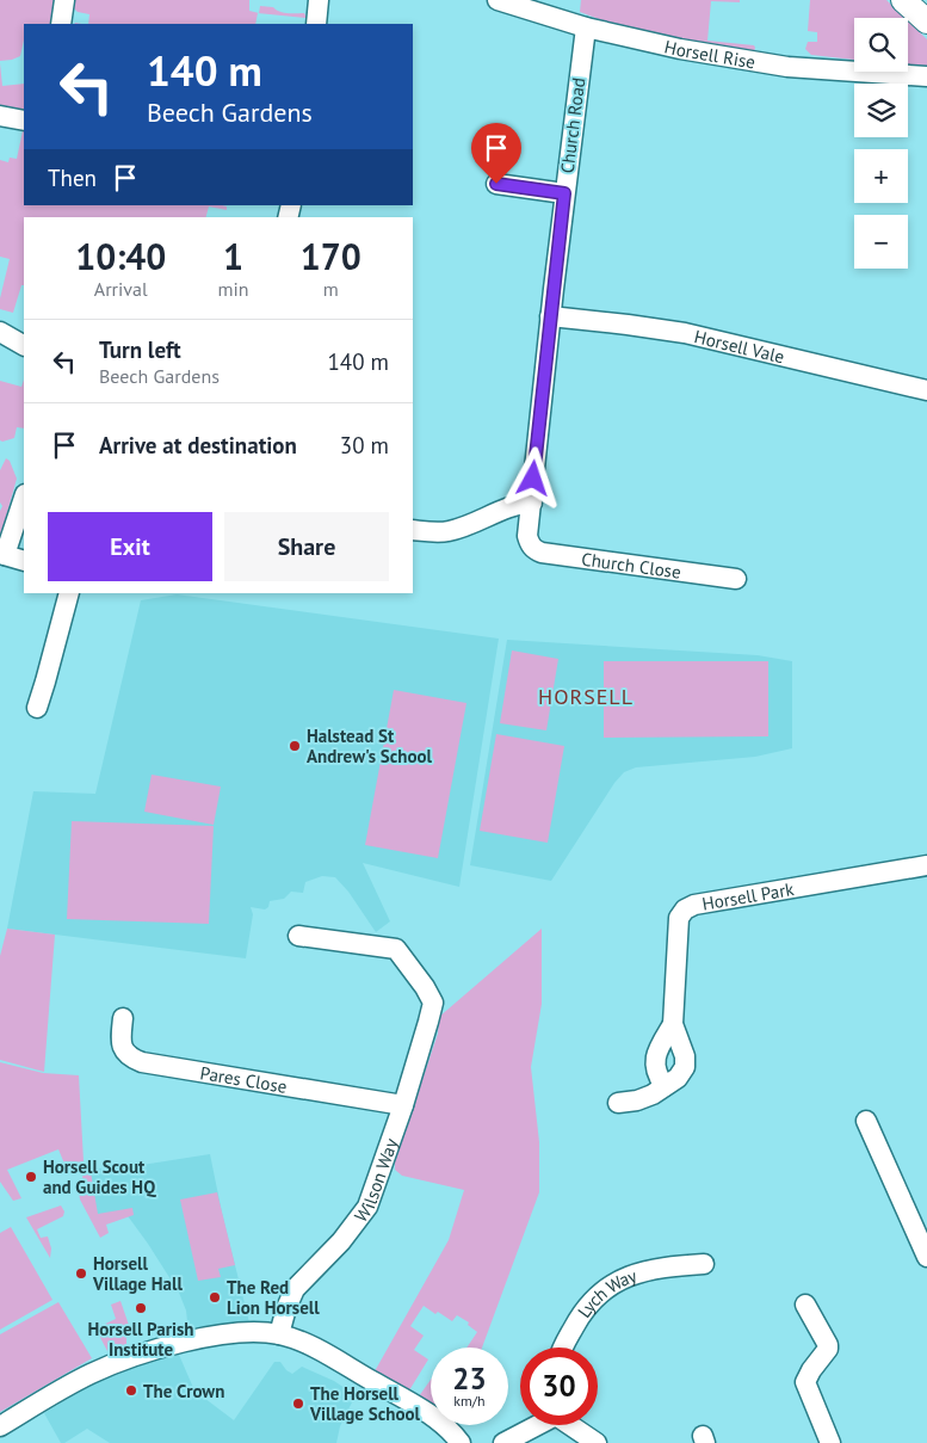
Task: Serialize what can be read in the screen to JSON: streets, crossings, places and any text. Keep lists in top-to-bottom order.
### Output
{
  "streets": {
    "street": [
      "Horsell Rise",
      "Church Road",
      "Horsell Vale",
      "Church Close",
      "Horsell Park",
      "Pares Close",
      "Wilson Way",
      "Lych Way"
    ]
  },
  "crossings": [
    ["Horsell Rise", "Church Road"],
    ["Church Road", "Horsell Vale"],
    ["Church Road", "Church Close"],
    ["Pares Close", "Wilson Way"]
  ],
  "districts": ["HORSELL"],
  "places": [
    "Halstead St Andrew's School",
    "Horsell Scout and Guides HQ",
    "Horsell Village Hall",
    "The Red Lion Horsell",
    "Horsell Parish Institute",
    "The Crown",
    "The Horsell Village School"
  ],
  "page": {
    "map_buttons": ["+", "−"],
    "turn": ["140 m", "Beech Gardens"],
    "then": "Then",
    "eta": [
      "10:40",
      "Arrival",
      "1",
      "min",
      "170",
      "m"
    ],
    "list": [
      {
        "name": "Turn left",
        "note": "Beech Gardens",
        "value": "140 m"
      },
      {
        "name": "Arrive at destination",
        "value": "30 m"
      }
    ],
    "buttons": ["Exit", "Share"],
    "speed": "23 km/h",
    "limit": "30"
  }
}
